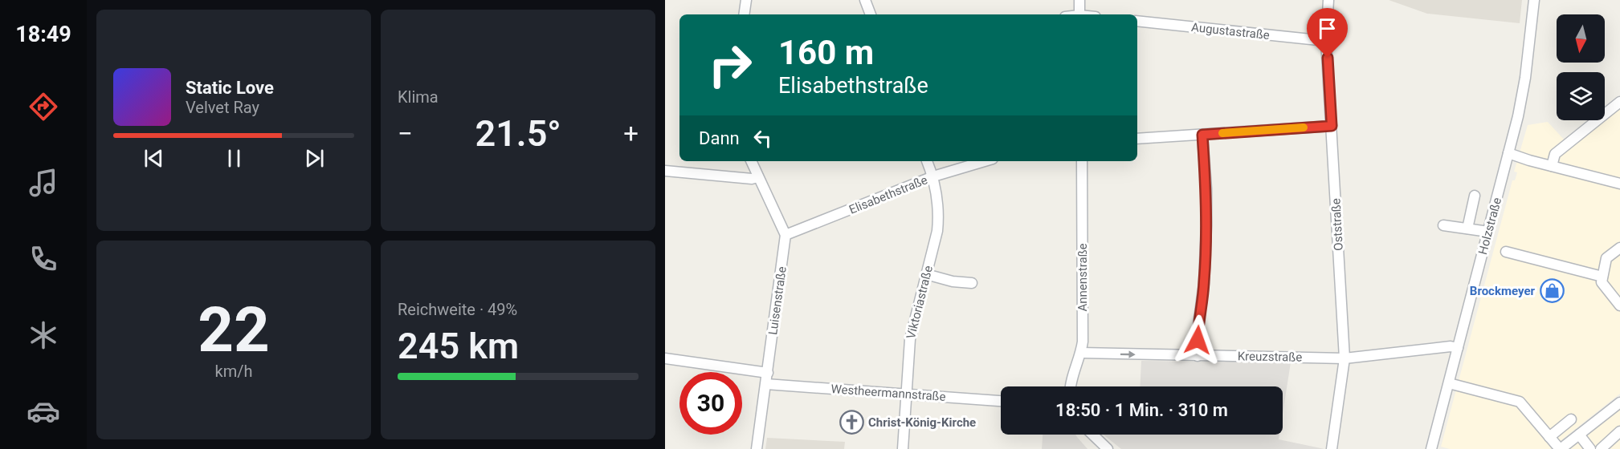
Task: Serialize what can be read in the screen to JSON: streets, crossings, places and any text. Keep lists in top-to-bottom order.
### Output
{
  "streets": {
    "street": [
      "Augustastraße",
      "Elisabethstraße",
      "Oststraße",
      "Holzstraße",
      "Annenstraße",
      "Luisenstraße",
      "Viktoriastraße",
      "Kreuzstraße",
      "Westheermannstraße"
    ]
  },
  "crossings": [
    ["Augustastraße", "Oststraße"],
    ["Elisabethstraße", "Luisenstraße"],
    ["Elisabethstraße", "Viktoriastraße"],
    ["Oststraße", "Kreuzstraße"],
    ["Holzstraße", "Kreuzstraße"],
    ["Annenstraße", "Kreuzstraße"],
    ["Luisenstraße", "Westheermannstraße"],
    ["Viktoriastraße", "Westheermannstraße"]
  ],
  "places": {
    "shop": ["Brockmeyer"],
    "church": ["Christ-König-Kirche"]
  },
  "north": "bottom",
  "page": {
    "tabs": "18:49",
    "tile": [
      "Klima",
      ["22", "km/h"],
      ["Reichweite · 49%", "245 km"]
    ],
    "turn": ["160 m", "Elisabethstraße"],
    "song": ["Static Love", "Velvet Ray"],
    "heat": ["−", "21.5°", "+"],
    "then": "Dann",
    "limit": "30",
    "trip": "18:50 · 1 Min. · 310 m"
  }
}
